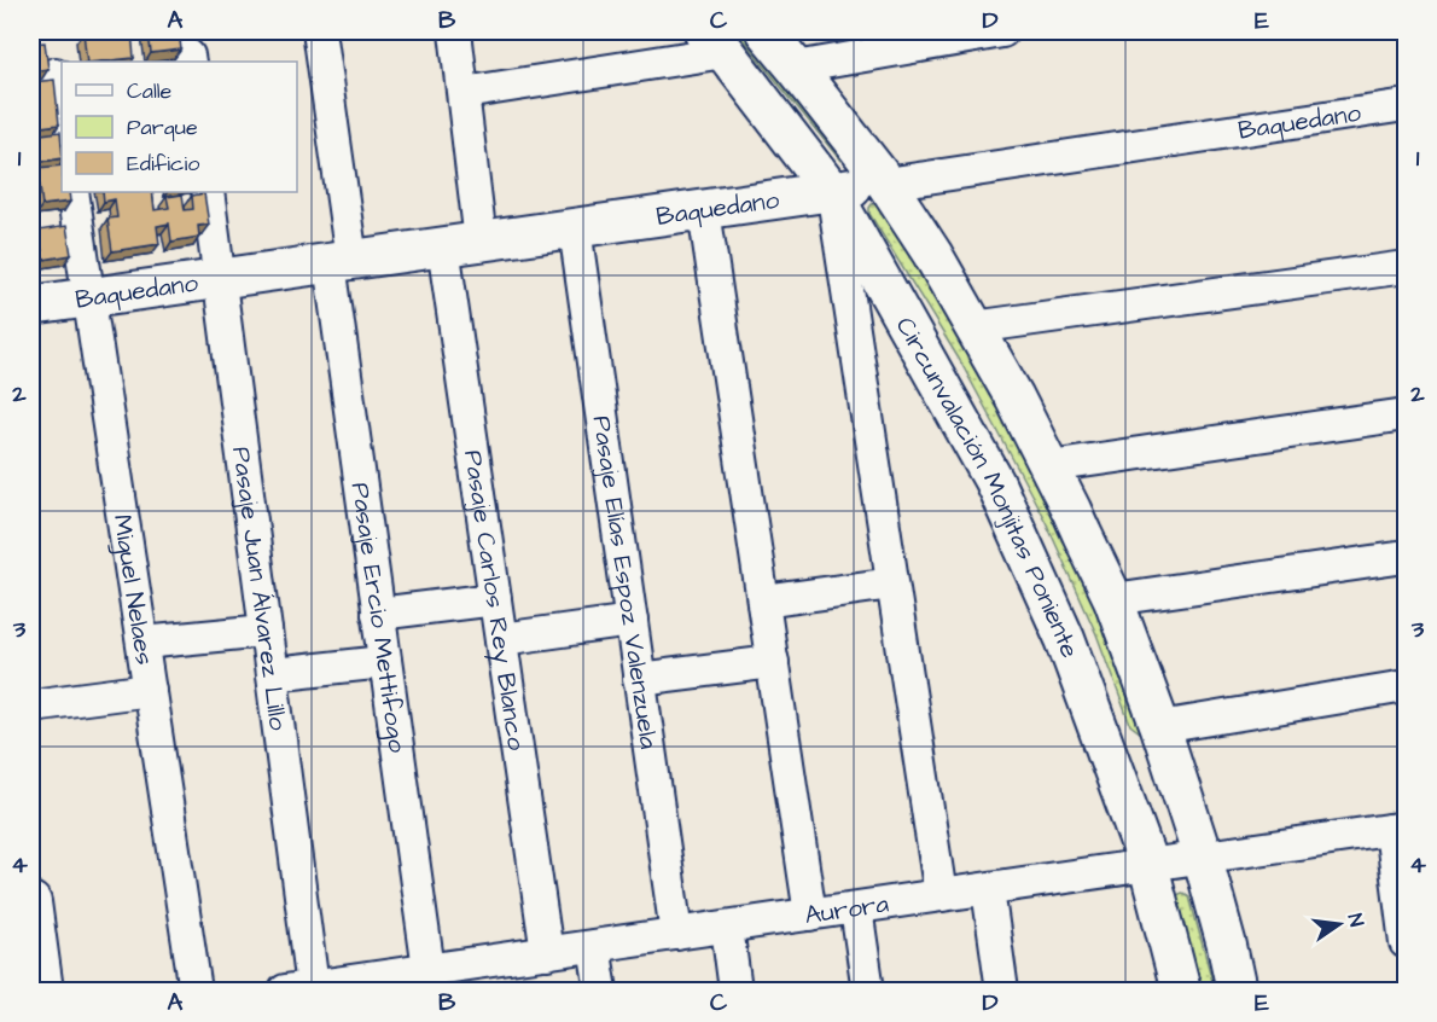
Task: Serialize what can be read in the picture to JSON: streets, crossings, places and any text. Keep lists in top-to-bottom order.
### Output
{
  "streets": {
    "street": [
      "Baquedano",
      "Circunvalación Monjitas Poniente",
      "Pasaje Elías Espoz Valenzuela",
      "Pasaje Juan Álvarez Lillo",
      "Miguel Nelaes",
      "Pasaje Carlos Rey Blanco",
      "Pasaje Ercio Mettifogo",
      "Aurora"
    ]
  },
  "crossings": [
    ["Baquedano", "Circunvalación Monjitas Poniente"],
    ["Baquedano", "Pasaje Elías Espoz Valenzuela"],
    ["Baquedano", "Pasaje Juan Álvarez Lillo"],
    ["Baquedano", "Miguel Nelaes"],
    ["Baquedano", "Pasaje Carlos Rey Blanco"],
    ["Baquedano", "Pasaje Ercio Mettifogo"],
    ["Circunvalación Monjitas Poniente", "Aurora"],
    ["Pasaje Elías Espoz Valenzuela", "Aurora"],
    ["Pasaje Juan Álvarez Lillo", "Aurora"],
    ["Pasaje Carlos Rey Blanco", "Aurora"],
    ["Pasaje Ercio Mettifogo", "Aurora"]
  ],
  "legend": ["Calle", "Parque", "Edificio"],
  "north": "right",
  "grid": {
    "columns": [
      "A",
      "B",
      "C",
      "D",
      "E"
    ],
    "rows": [
      "1",
      "2",
      "3",
      "4"
    ]
  }
}
